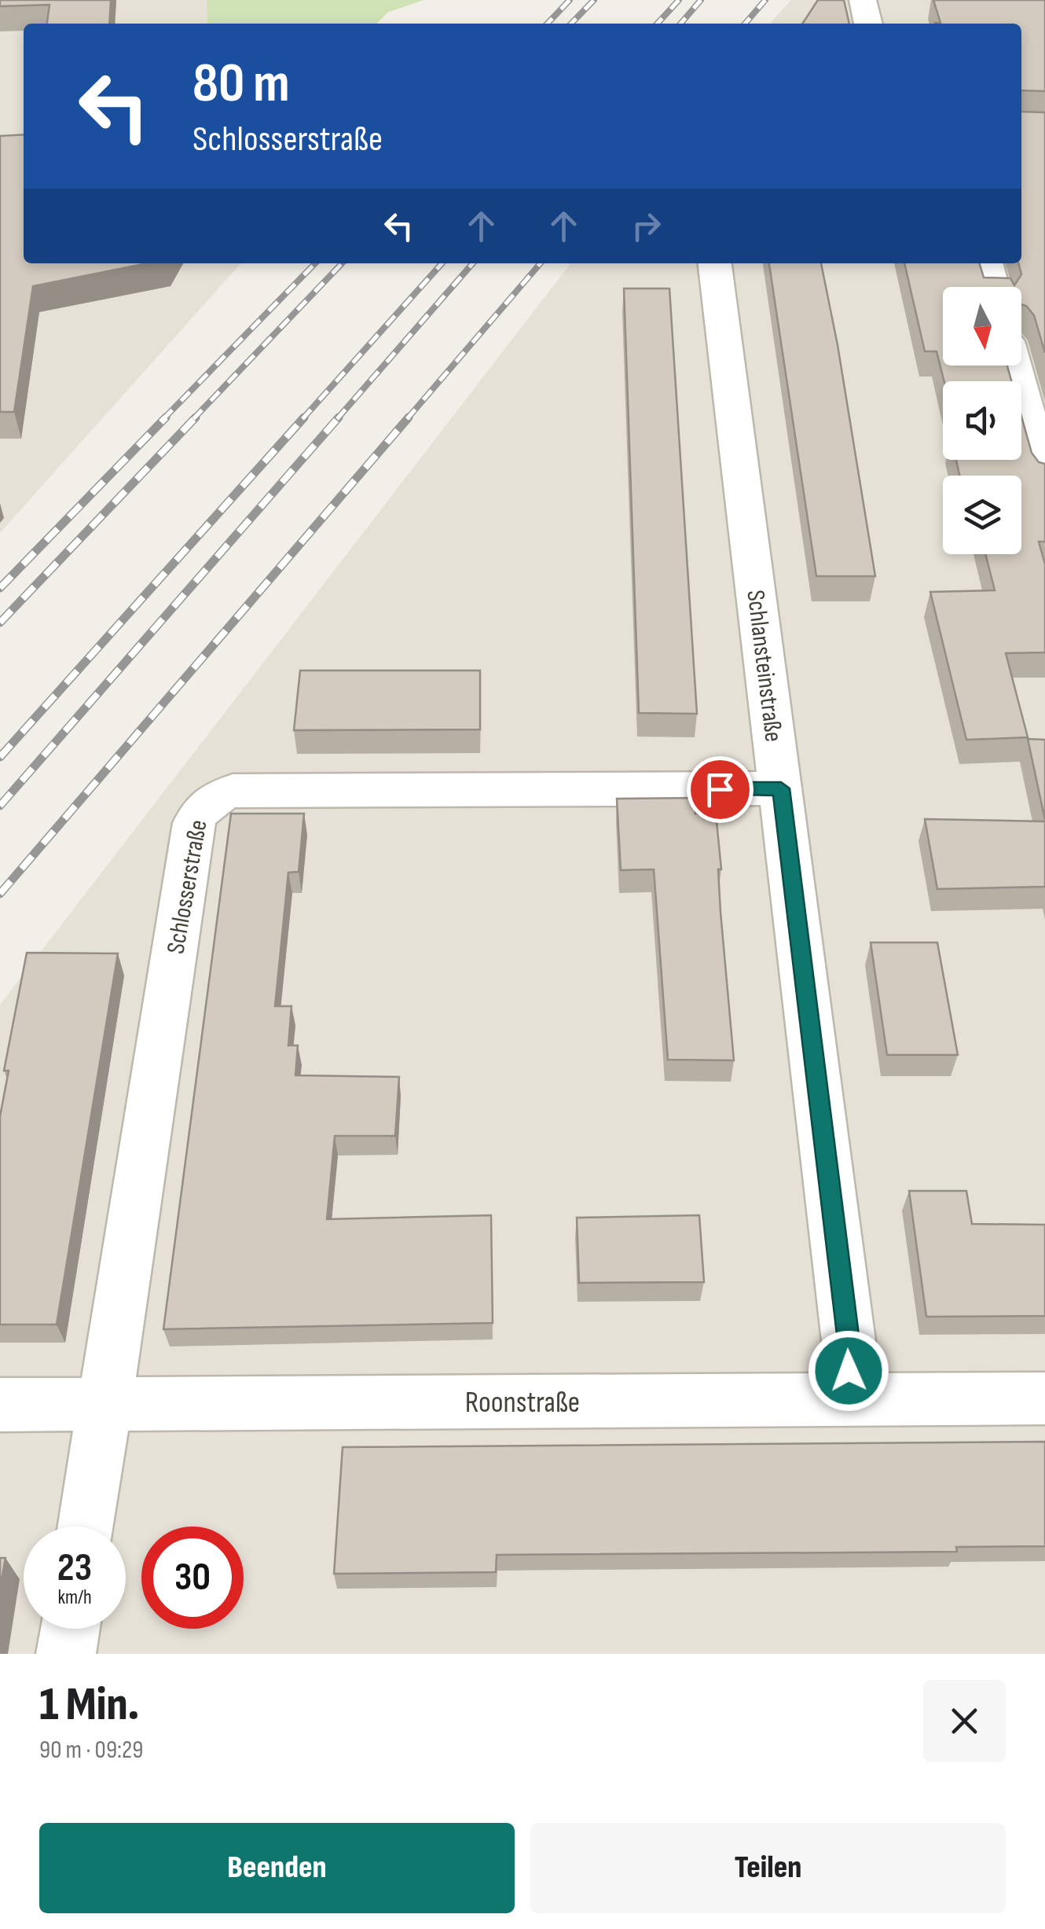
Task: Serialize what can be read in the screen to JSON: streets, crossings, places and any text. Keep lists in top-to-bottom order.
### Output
{
  "streets": {
    "street": ["Schlansteinstraße", "Schlosserstraße", "Roonstraße"]
  },
  "crossings": [
    ["Schlansteinstraße", "Schlosserstraße"],
    ["Schlansteinstraße", "Roonstraße"],
    ["Schlosserstraße", "Roonstraße"]
  ],
  "north": "bottom",
  "page": {
    "turn": ["80 m", "Schlosserstraße"],
    "speed": "23 km/h",
    "limit": "30",
    "heading": ["1 Min.", "90 m · 09:29"],
    "buttons": ["Beenden", "Teilen"]
  }
}
